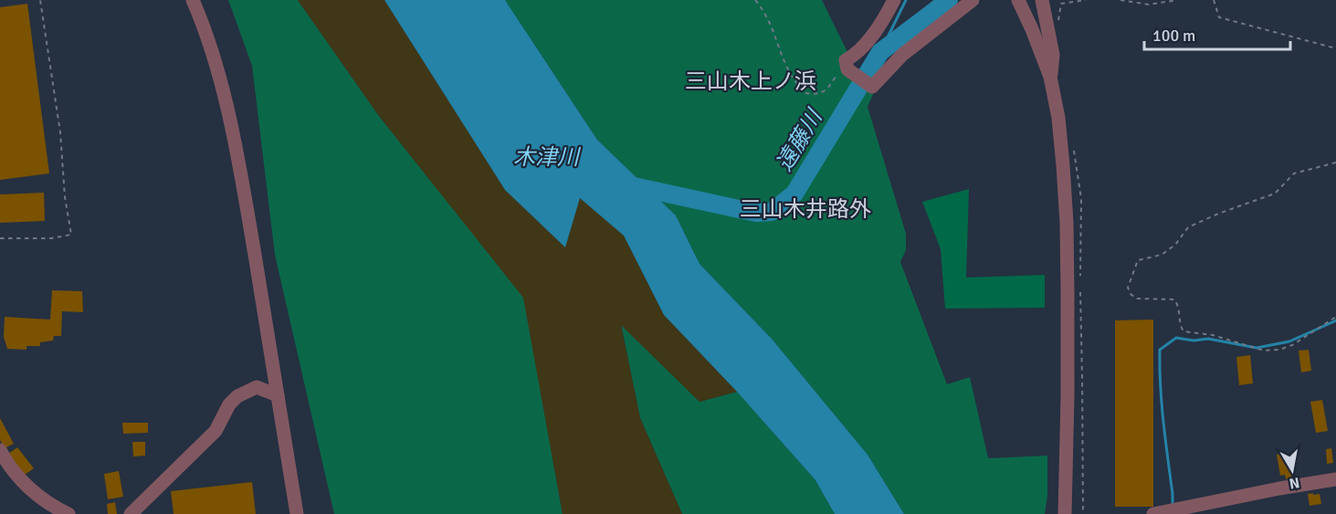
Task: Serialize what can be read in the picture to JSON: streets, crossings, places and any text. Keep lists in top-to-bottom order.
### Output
{
  "districts": ["三山木上ノ浜", "三山木井路外"],
  "water": ["遠藤川", "木津川"],
  "scale_bar": "100 m",
  "north": "bottom"
}
